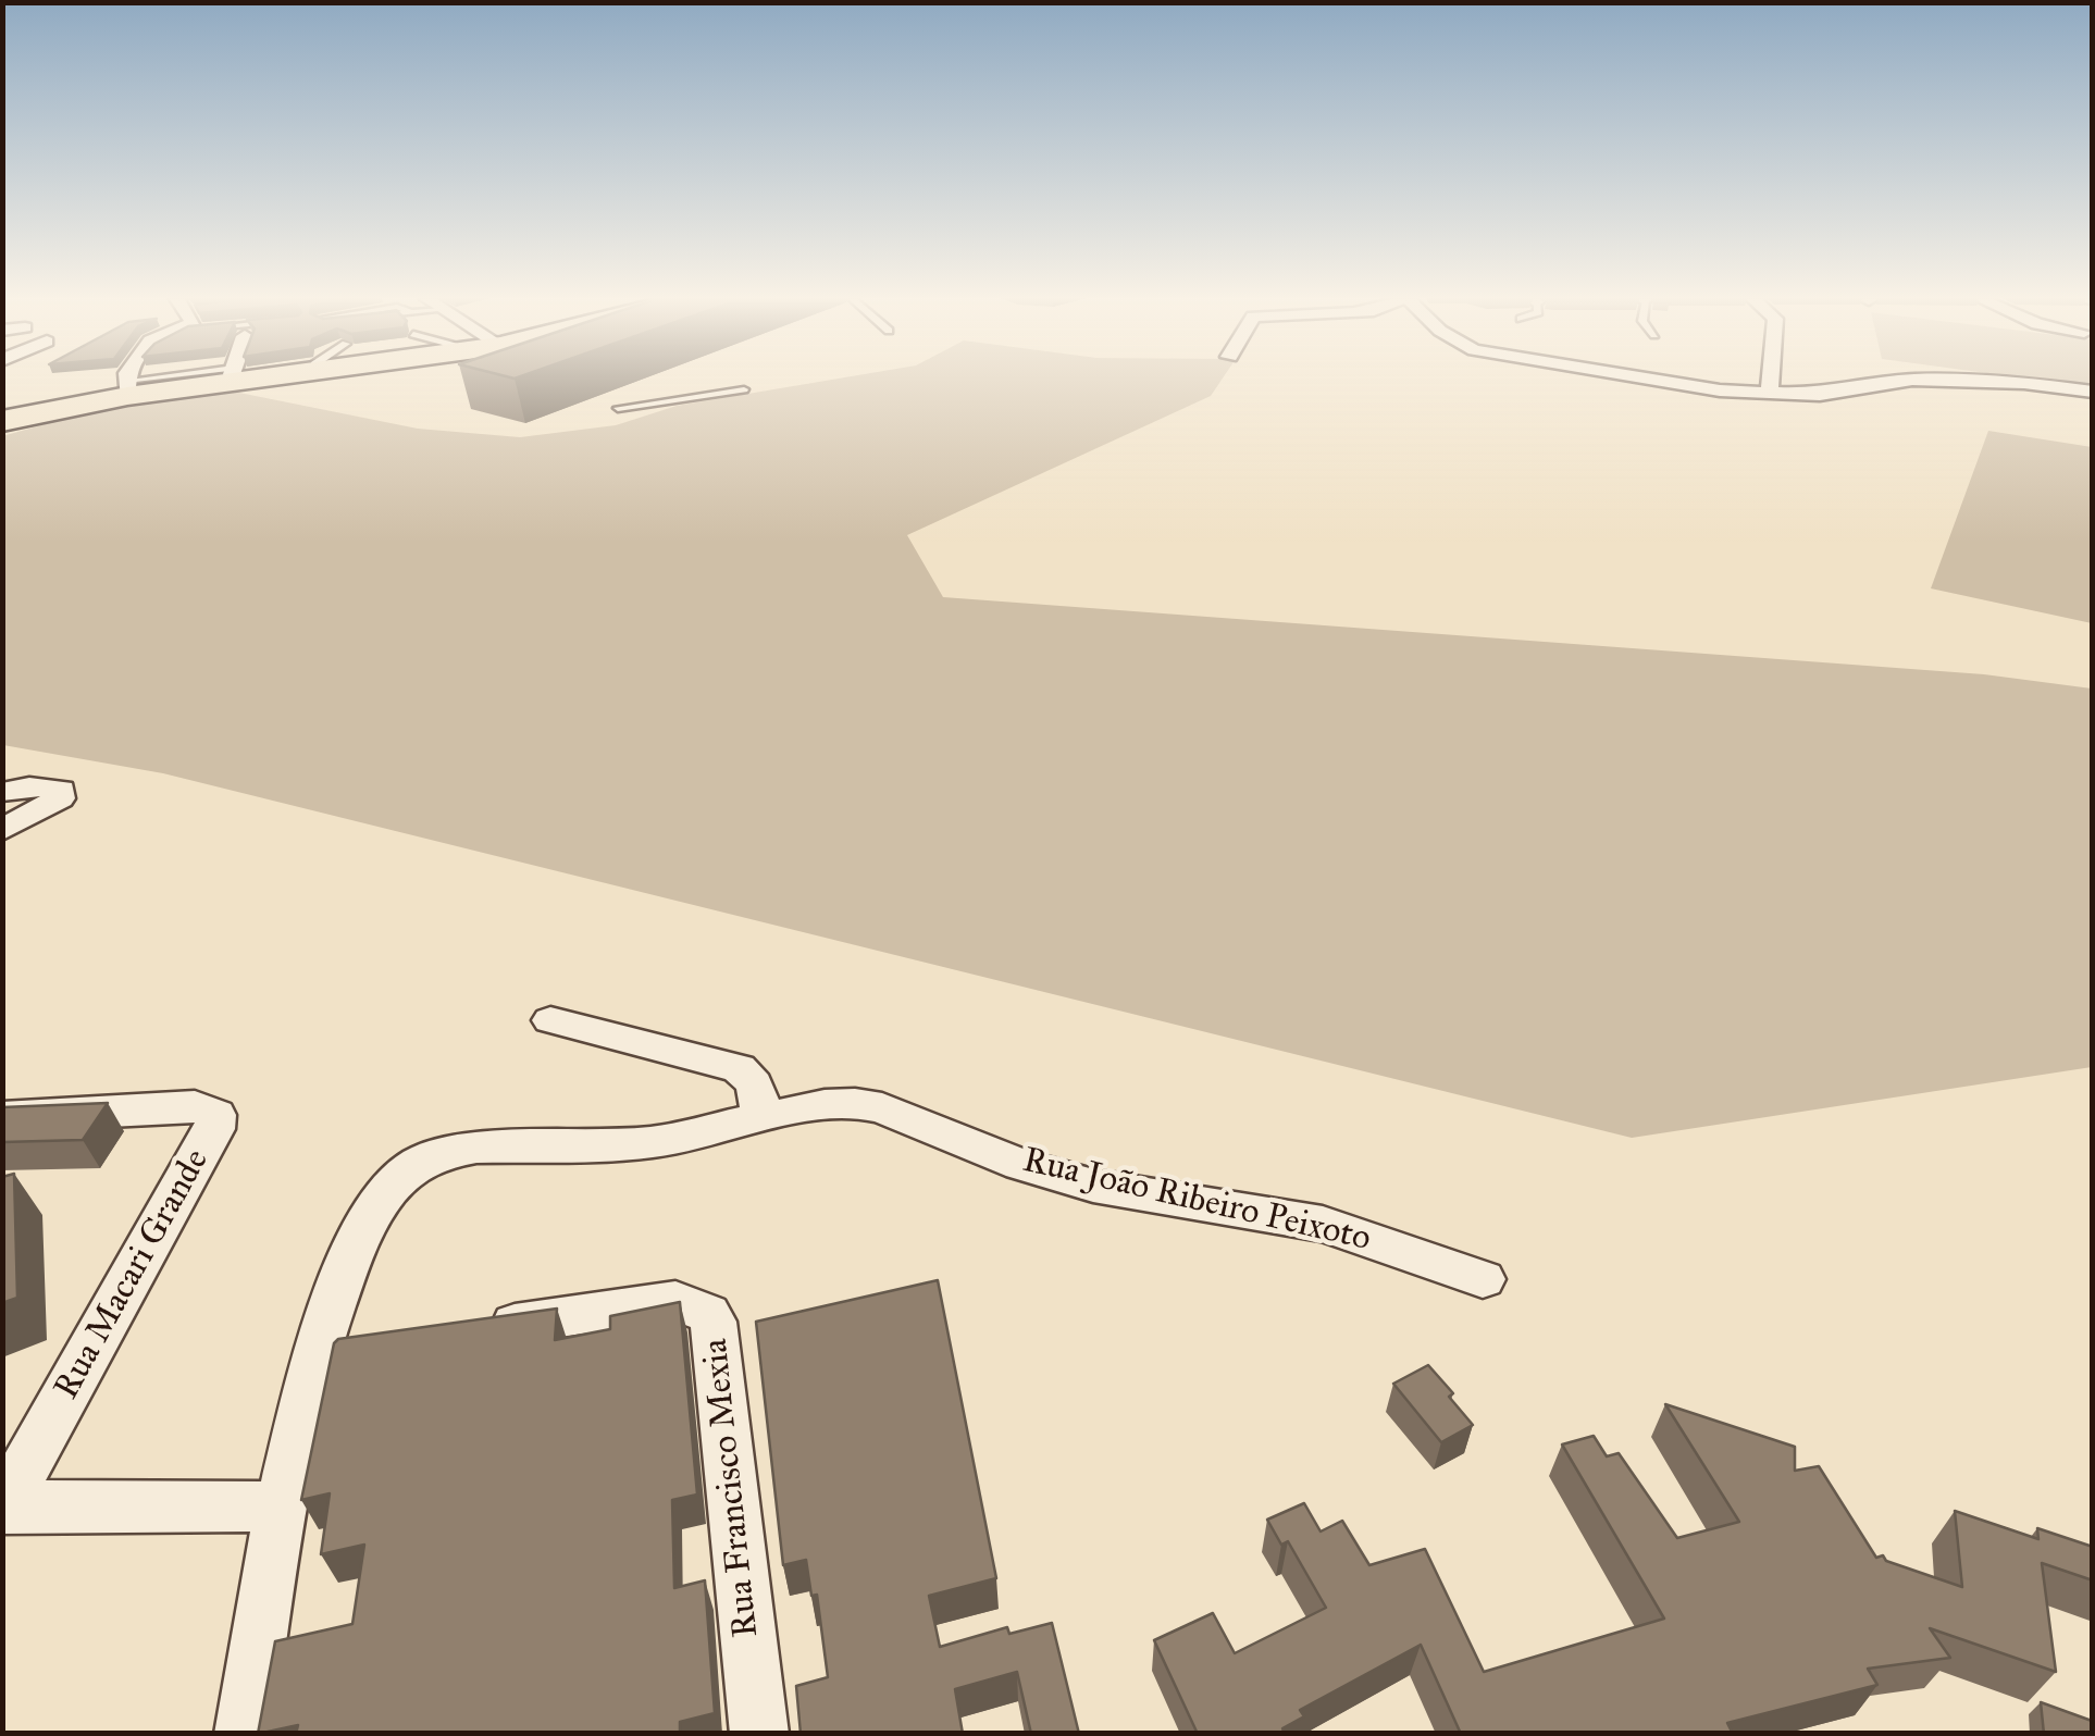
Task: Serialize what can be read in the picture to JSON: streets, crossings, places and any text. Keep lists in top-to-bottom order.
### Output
{
  "streets": {
    "street": ["Rua João Ribeiro Peixoto", "Rua Macari Grande", "Rua Francisco Mexia"]
  }
}
